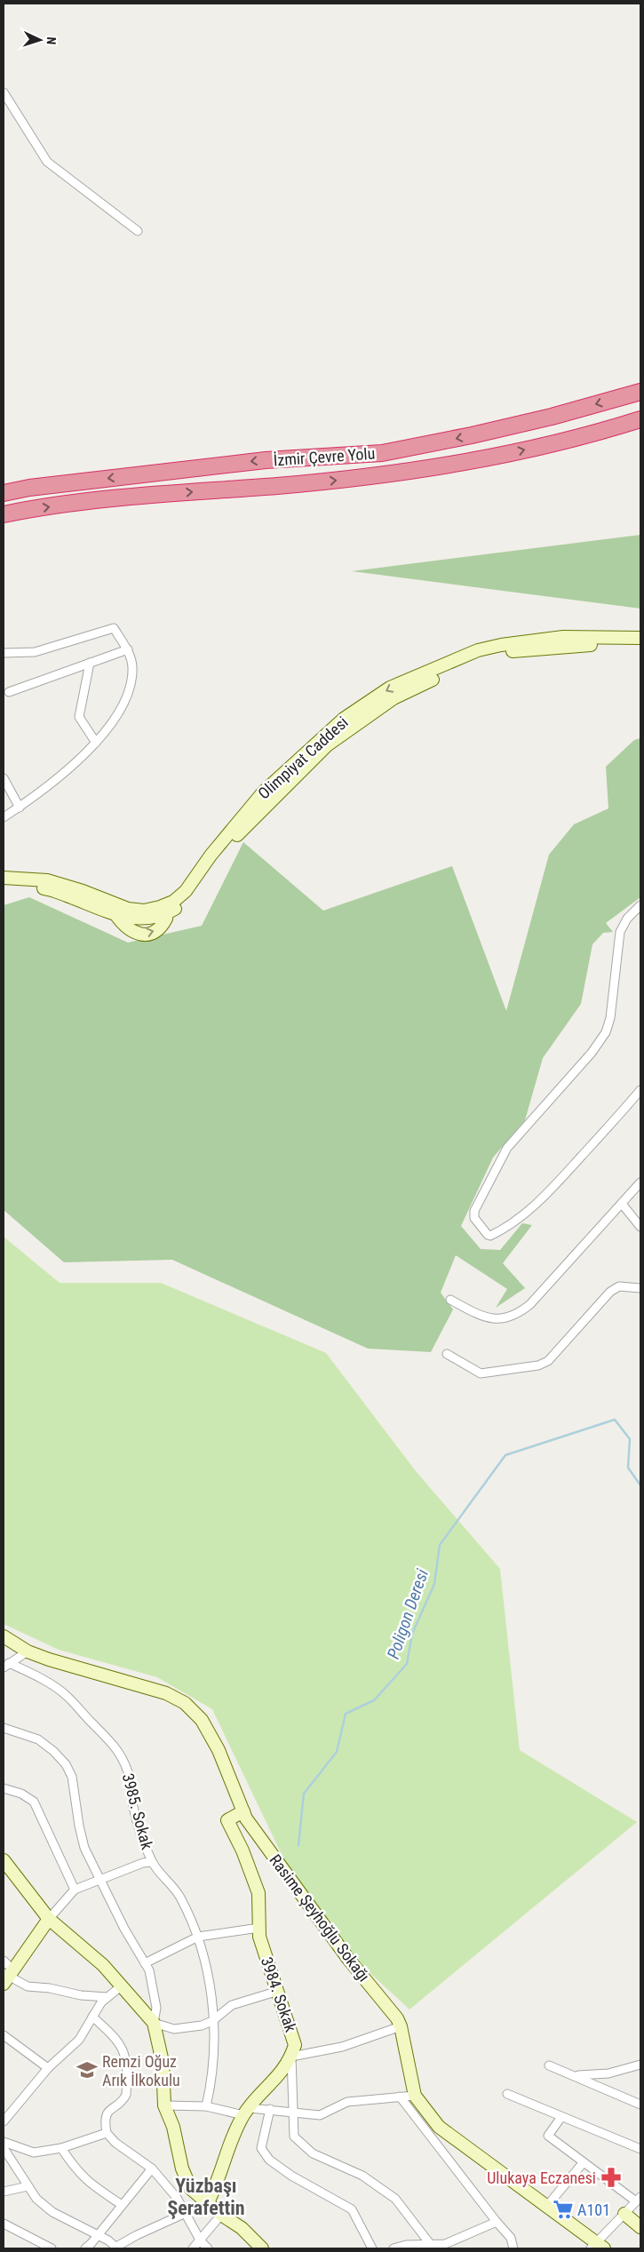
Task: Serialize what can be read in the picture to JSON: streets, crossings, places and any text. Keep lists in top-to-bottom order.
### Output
{
  "streets": {
    "highway": ["İzmir Çevre Yolu"],
    "street": [
      "Olimpiyat Caddesi",
      "3985. Sokak",
      "Rasime Şeyhoğlu Sokağı",
      "3984. Sokak"
    ]
  },
  "crossings": [
    ["Rasime Şeyhoğlu Sokağı", "3984. Sokak"]
  ],
  "districts": ["Yüzbaşı Şerafettin"],
  "water": ["Poligon Deresi"],
  "places": {
    "school or university": ["Remzi Oğuz Arık İlkokulu"],
    "pharmacy": ["Ulukaya Eczanesi"],
    "supermarket": ["A101"]
  },
  "north": "right"
}
